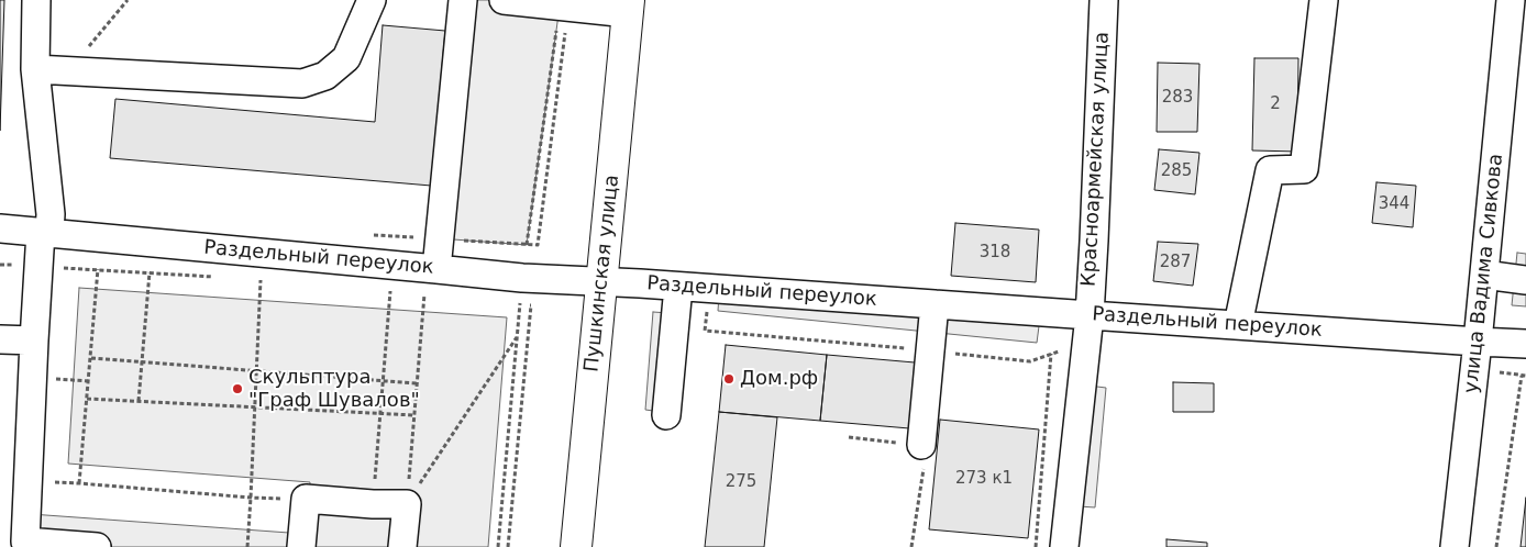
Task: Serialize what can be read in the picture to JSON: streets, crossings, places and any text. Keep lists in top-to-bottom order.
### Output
{
  "streets": {
    "main road": ["Пушкинская улица"],
    "street": ["Красноармейская улица", "Раздельный переулок", "улица Вадима Сивкова"]
  },
  "crossings": [
    ["Красноармейская улица", "Раздельный переулок"],
    ["Раздельный переулок", "Пушкинская улица"],
    ["Раздельный переулок", "улица Вадима Сивкова"]
  ],
  "places": ["Дом.рф", "Скульптура \"Граф Шувалов\""],
  "house_numbers": [
    "283",
    "2",
    "285",
    "344",
    "318",
    "287",
    "273 к1",
    "275"
  ]
}
